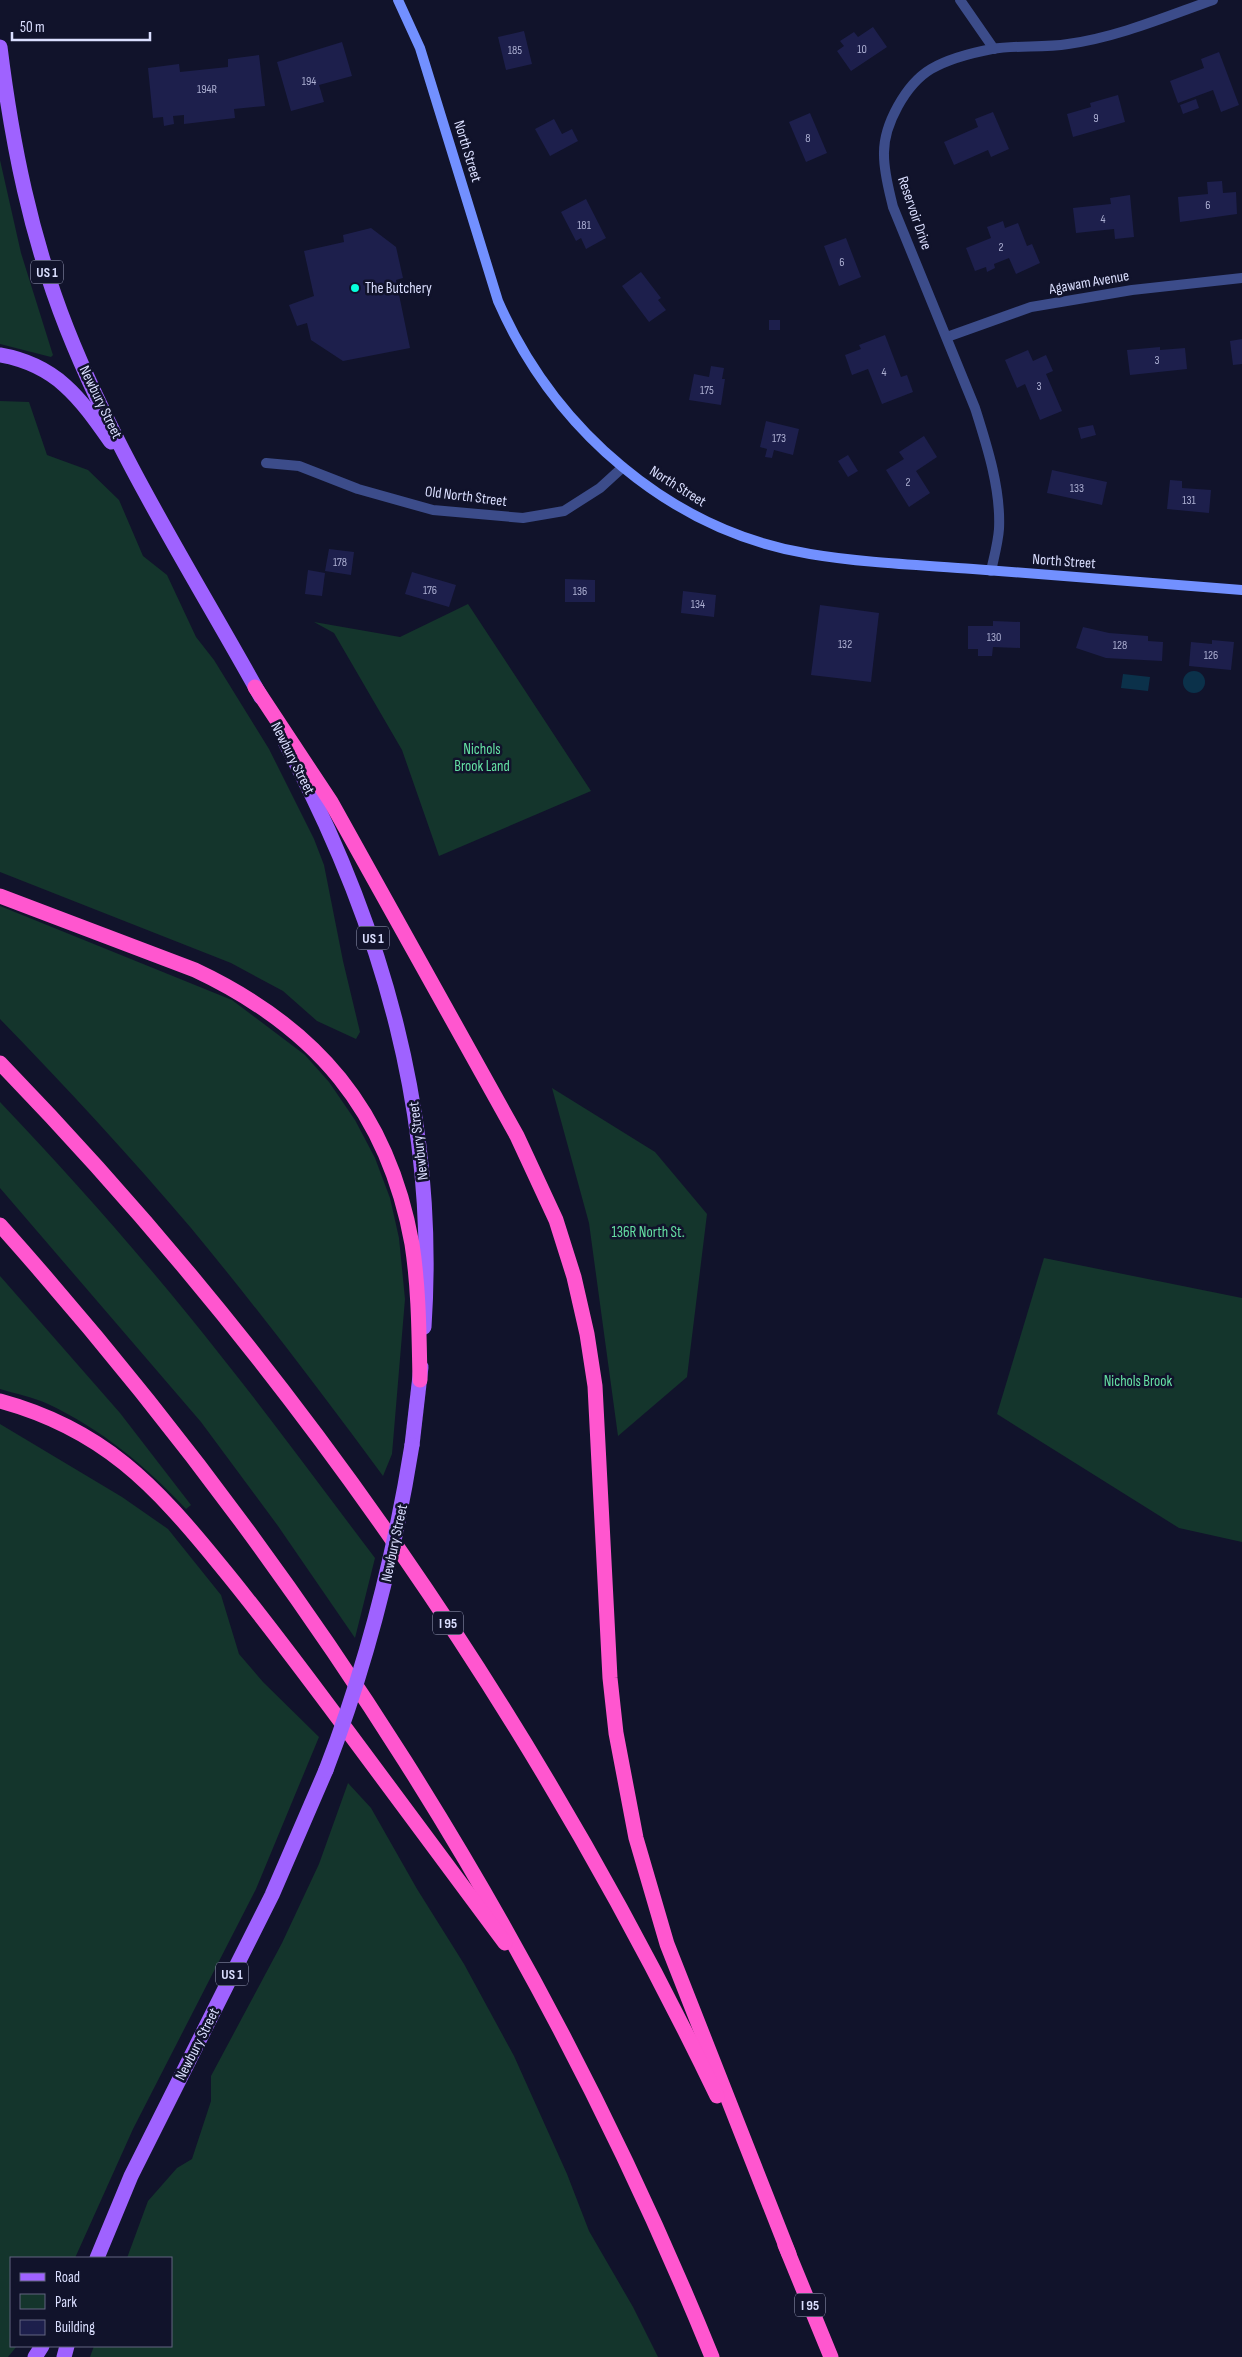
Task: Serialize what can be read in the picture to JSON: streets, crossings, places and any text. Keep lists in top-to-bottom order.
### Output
{
  "streets": {
    "highway": ["I 95"],
    "main road": ["US 1", "Newbury Street"],
    "street": [
      "North Street",
      "Reservoir Drive",
      "Agawam Avenue",
      "Old North Street"
    ]
  },
  "crossings": [
    ["North Street", "Reservoir Drive"],
    ["North Street", "Old North Street"],
    ["Reservoir Drive", "Agawam Avenue"]
  ],
  "parks": ["Nichols Brook Land", "136R North St.", "Nichols Brook"],
  "places": ["The Butchery"],
  "house_numbers": [
    "10",
    "185",
    "194",
    "194R",
    "9",
    "8",
    "6",
    "4",
    "181",
    "2",
    "6",
    "3",
    "4",
    "3",
    "175",
    "173",
    "2",
    "133",
    "131",
    "178",
    "176",
    "136",
    "134",
    "130",
    "132",
    "128",
    "126"
  ],
  "legend": ["Road", "Park", "Building"],
  "scale_bar": "50 m"
}
